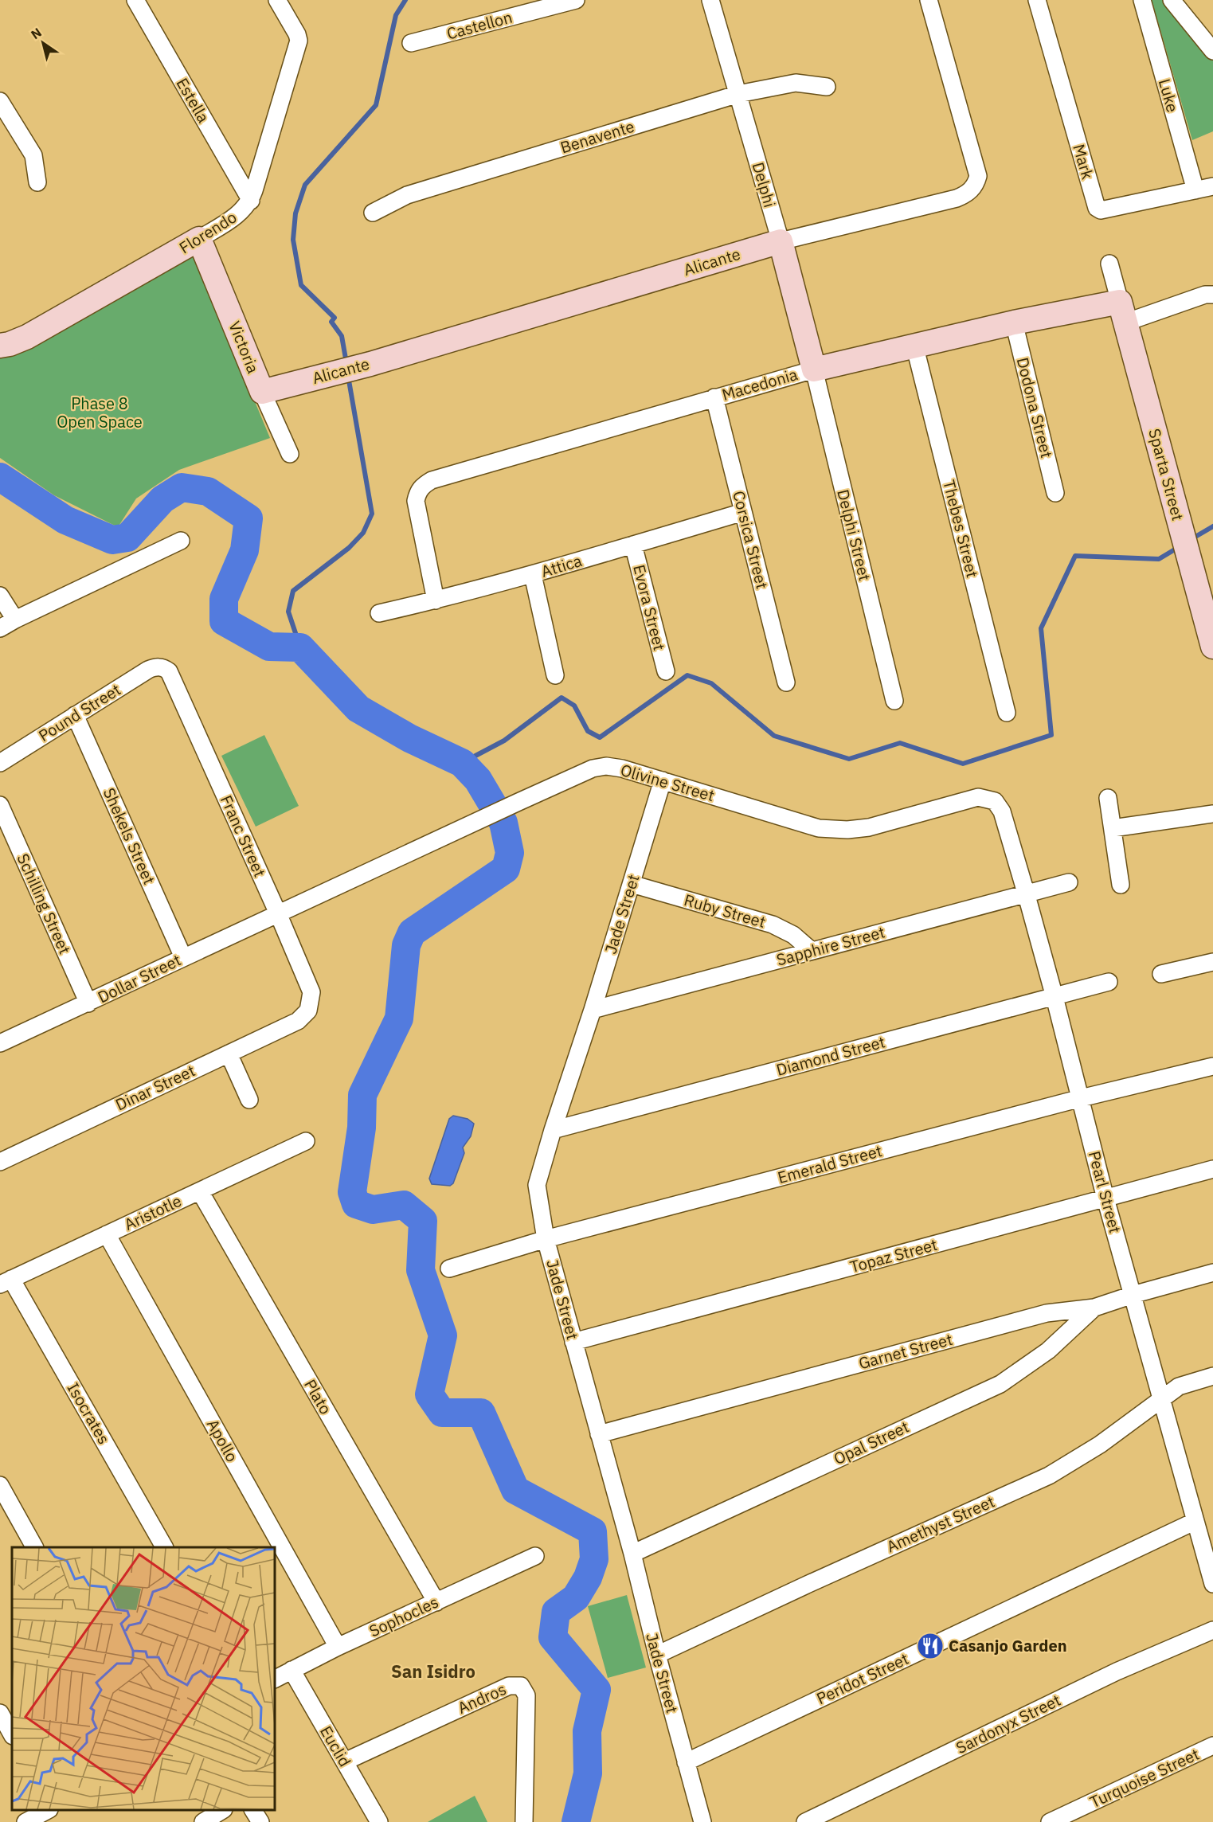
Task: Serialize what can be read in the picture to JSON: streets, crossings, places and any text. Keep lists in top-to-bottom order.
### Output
{
  "streets": {
    "street": [
      "Castellon",
      "Luke",
      "Estella",
      "Benavente",
      "Mark",
      "Delphi",
      "Florendo",
      "Alicante",
      "Victoria",
      "Macedonia",
      "Dodona Street",
      "Sparta Street",
      "Thebes Street",
      "Delphi Street",
      "Corsica Street",
      "Attica",
      "Evora Street",
      "Pound Street",
      "Olivine Street",
      "Shekels Street",
      "Franc Street",
      "Schilling Street",
      "Ruby Street",
      "Jade Street",
      "Sapphire Street",
      "Dollar Street",
      "Diamond Street",
      "Dinar Street",
      "Emerald Street",
      "Pearl Street",
      "Aristotle",
      "Topaz Street",
      "Garnet Street",
      "Plato",
      "Isocrates",
      "Apollo",
      "Opal Street",
      "Amethyst Street",
      "Sophocles",
      "Peridot Street",
      "Andros",
      "Sardonyx Street",
      "Euclid",
      "Turquoise Street"
    ]
  },
  "crossings": [
    ["Luke", "Mark"],
    ["Estella", "Florendo"],
    ["Benavente", "Delphi"],
    ["Delphi", "Alicante"],
    ["Delphi", "Macedonia"],
    ["Delphi", "Delphi Street"],
    ["Florendo", "Victoria"],
    ["Alicante", "Victoria"],
    ["Macedonia", "Dodona Street"],
    ["Macedonia", "Sparta Street"],
    ["Macedonia", "Thebes Street"],
    ["Macedonia", "Delphi Street"],
    ["Macedonia", "Corsica Street"],
    ["Macedonia", "Attica"],
    ["Corsica Street", "Attica"],
    ["Attica", "Evora Street"],
    ["Pound Street", "Shekels Street"],
    ["Pound Street", "Franc Street"],
    ["Olivine Street", "Franc Street"],
    ["Olivine Street", "Jade Street"],
    ["Olivine Street", "Dollar Street"],
    ["Olivine Street", "Pearl Street"],
    ["Shekels Street", "Dollar Street"],
    ["Franc Street", "Dollar Street"],
    ["Franc Street", "Dinar Street"],
    ["Schilling Street", "Dollar Street"],
    ["Ruby Street", "Jade Street"],
    ["Ruby Street", "Sapphire Street"],
    ["Jade Street", "Sapphire Street"],
    ["Jade Street", "Diamond Street"],
    ["Jade Street", "Emerald Street"],
    ["Jade Street", "Topaz Street"],
    ["Jade Street", "Garnet Street"],
    ["Jade Street", "Opal Street"],
    ["Jade Street", "Amethyst Street"],
    ["Jade Street", "Peridot Street"],
    ["Sapphire Street", "Pearl Street"],
    ["Diamond Street", "Pearl Street"],
    ["Emerald Street", "Pearl Street"],
    ["Pearl Street", "Topaz Street"],
    ["Pearl Street", "Garnet Street"],
    ["Pearl Street", "Amethyst Street"],
    ["Pearl Street", "Peridot Street"],
    ["Aristotle", "Plato"],
    ["Aristotle", "Isocrates"],
    ["Aristotle", "Apollo"],
    ["Garnet Street", "Opal Street"],
    ["Plato", "Sophocles"],
    ["Apollo", "Sophocles"],
    ["Sophocles", "Euclid"],
    ["Andros", "Euclid"]
  ],
  "districts": ["San Isidro"],
  "parks": ["Phase 8 Open Space"],
  "places": {
    "restaurant": ["Casanjo Garden"]
  },
  "north": "top left"
}
